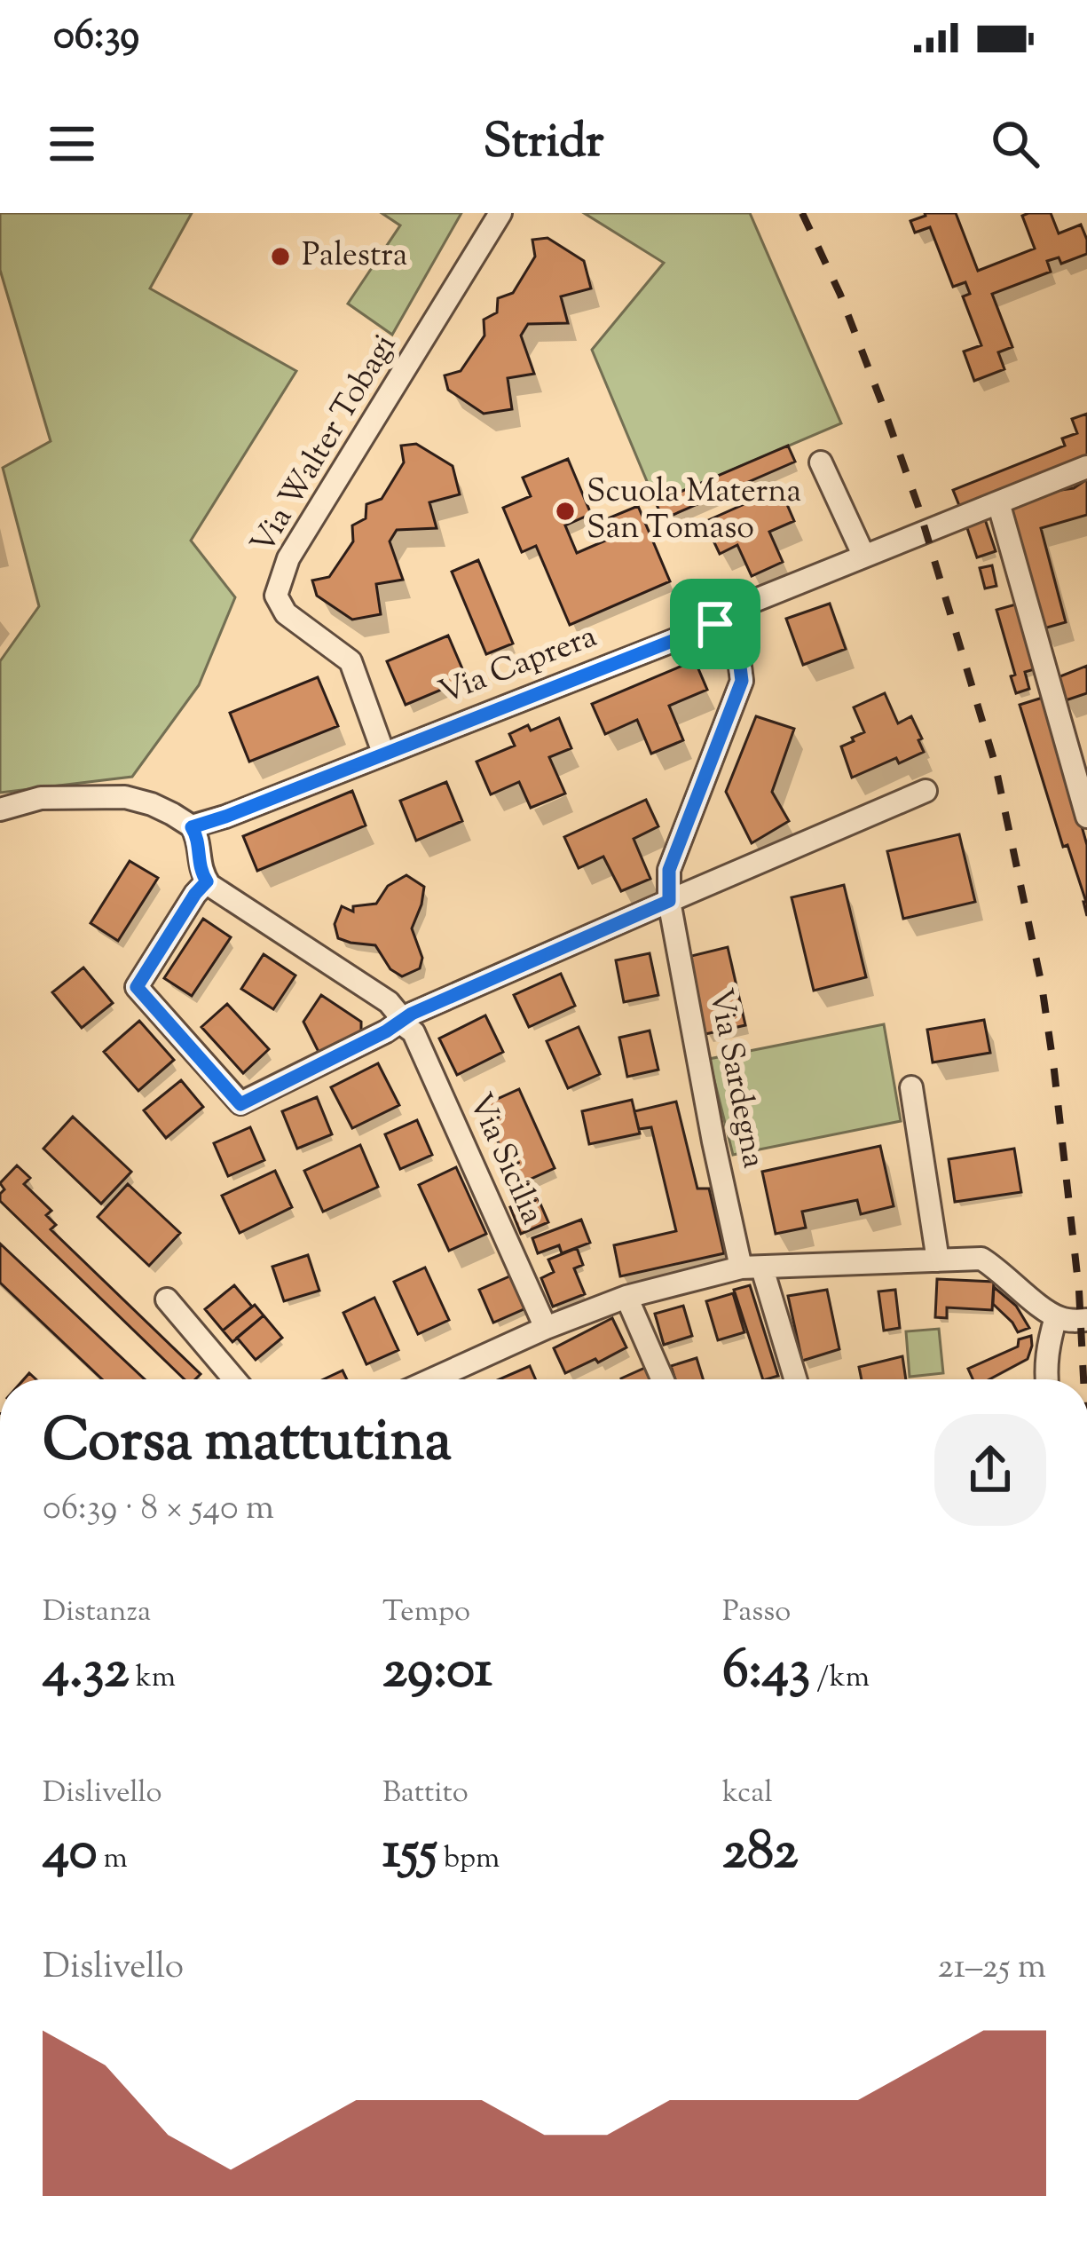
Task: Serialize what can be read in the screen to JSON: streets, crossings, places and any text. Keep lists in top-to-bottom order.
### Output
{
  "streets": {
    "street": [
      "Via Walter Tobagi",
      "Via Caprera",
      "Via Sardegna",
      "Via Sicilia"
    ]
  },
  "crossings": [
    ["Via Walter Tobagi", "Via Caprera"],
    ["Via Caprera", "Via Sardegna"]
  ],
  "places": ["Palestra", "Scuola Materna San Tomaso"],
  "page": {
    "status": "06:39",
    "header": "Stridr",
    "heading": ["Corsa mattutina", "06:39 · 8 × 540 m"],
    "stats": [
      ["Distanza", "4.32 km"],
      ["Tempo", "29:01"],
      ["Passo", "6:43 /km"],
      ["Dislivello", "40 m"],
      ["Battito", "155 bpm"],
      ["kcal", "282"]
    ],
    "chart": ["Dislivello", "21–25 m"]
  }
}
